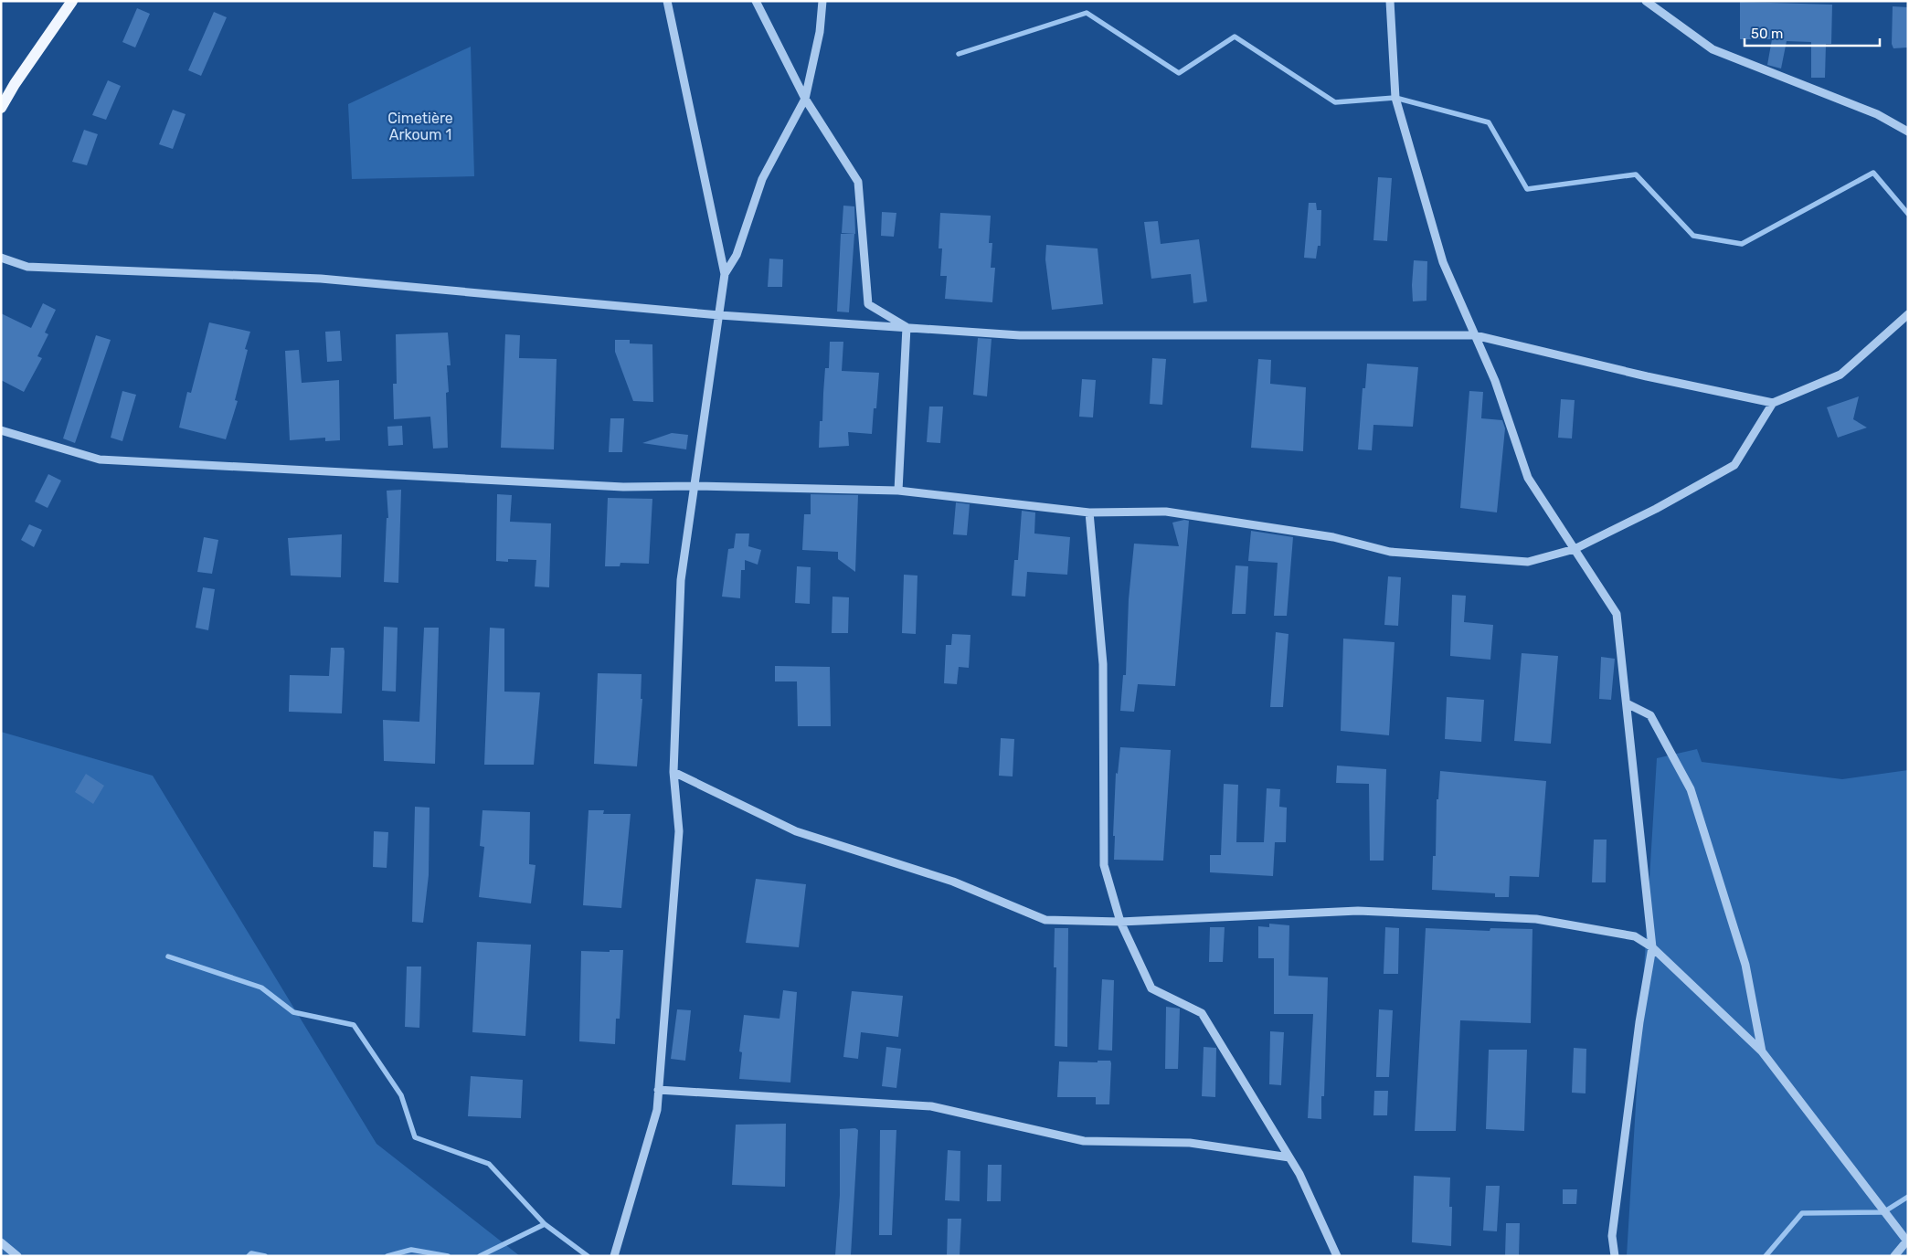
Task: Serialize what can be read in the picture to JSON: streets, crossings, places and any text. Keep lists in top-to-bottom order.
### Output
{
  "parks": ["Cimetière Arkoum 1"],
  "scale_bar": "50 m"
}
